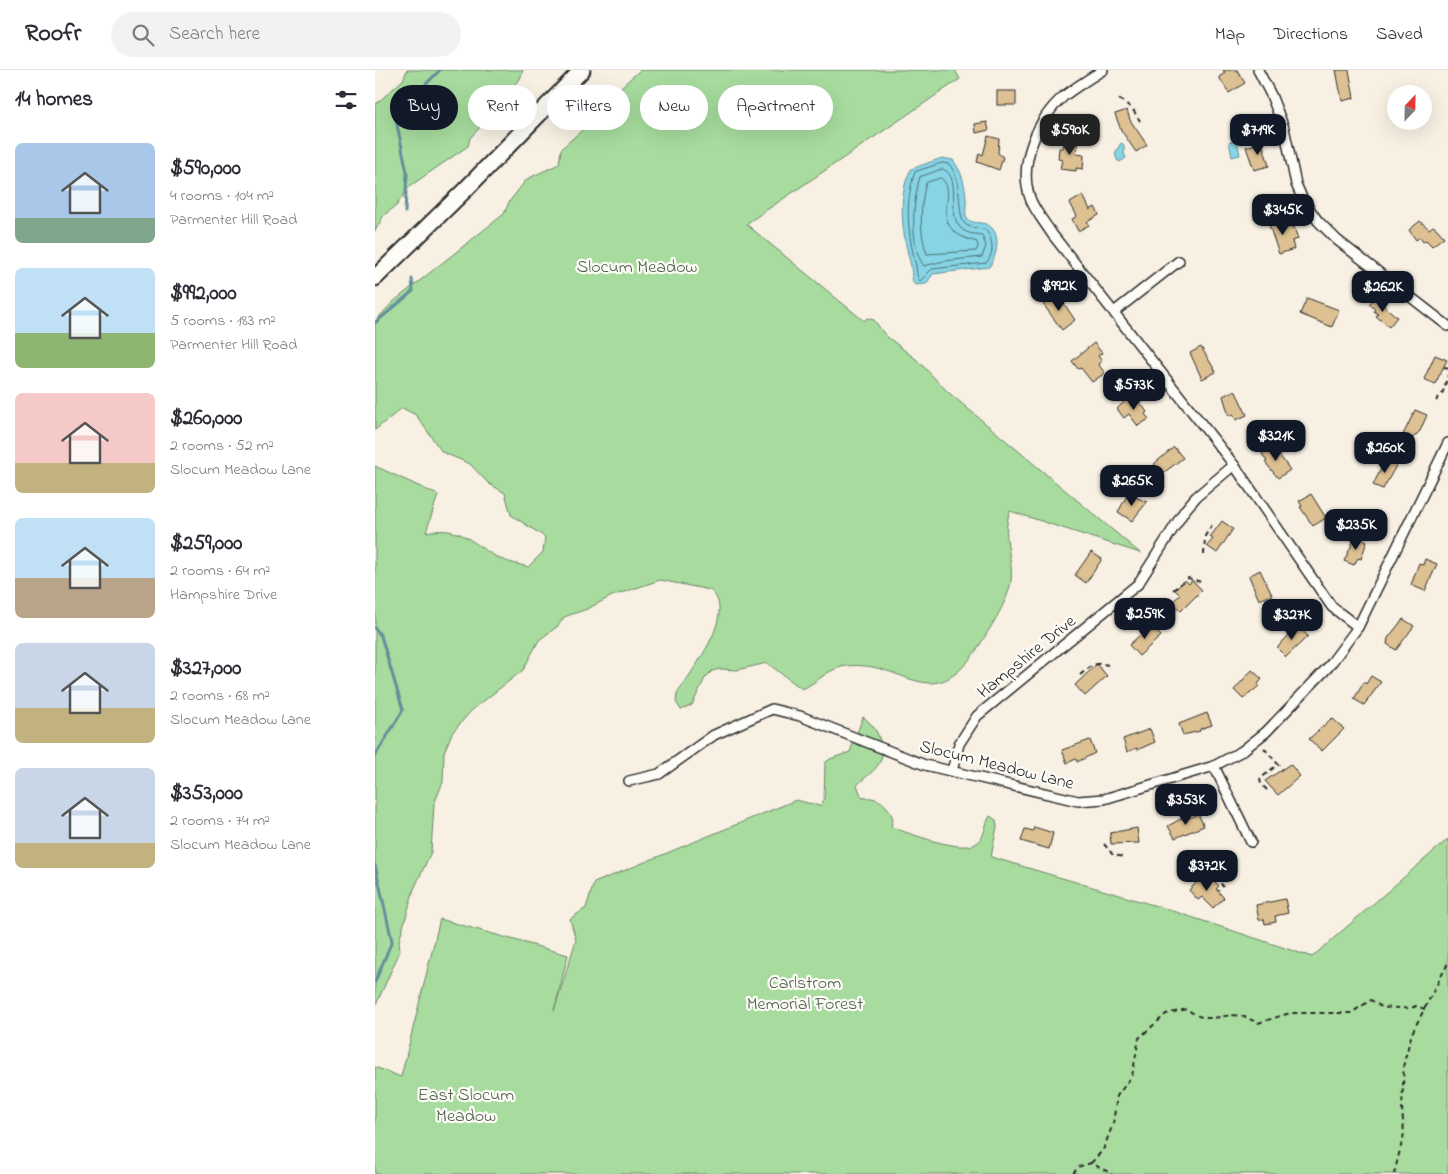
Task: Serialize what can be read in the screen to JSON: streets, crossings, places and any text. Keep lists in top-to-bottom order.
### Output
{
  "streets": {
    "street": ["Hampshire Drive", "Slocum Meadow Lane"]
  },
  "crossings": [
    ["Hampshire Drive", "Slocum Meadow Lane"]
  ],
  "parks": ["Slocum Meadow", "Carlstrom Memorial Forest", "East Slocum Meadow"],
  "north": "top",
  "page": {
    "header": "Roofr",
    "search": "Search here",
    "nav": ["Map", "Directions", "Saved"],
    "heading": "14 homes",
    "chip": [
      "Buy",
      "Rent",
      "Filters",
      "New",
      "Apartment"
    ],
    "price": [
      "$590K",
      "$719K",
      "$345K",
      "$992K",
      "$262K",
      "$573K",
      "$321K",
      "$260K",
      "$265K",
      "$235K",
      "$259K",
      "$327K",
      "$353K",
      "$372K"
    ],
    "list": [
      {
        "name": "$590,000",
        "note": "4 rooms · 104 m² · Parmenter Hill Road"
      },
      {
        "name": "$992,000",
        "note": "5 rooms · 183 m² · Parmenter Hill Road"
      },
      {
        "name": "$260,000",
        "note": "2 rooms · 52 m² · Slocum Meadow Lane"
      },
      {
        "name": "$259,000",
        "note": "2 rooms · 64 m² · Hampshire Drive"
      },
      {
        "name": "$327,000",
        "note": "2 rooms · 68 m² · Slocum Meadow Lane"
      },
      {
        "name": "$353,000",
        "note": "2 rooms · 74 m² · Slocum Meadow Lane"
      }
    ]
  }
}
